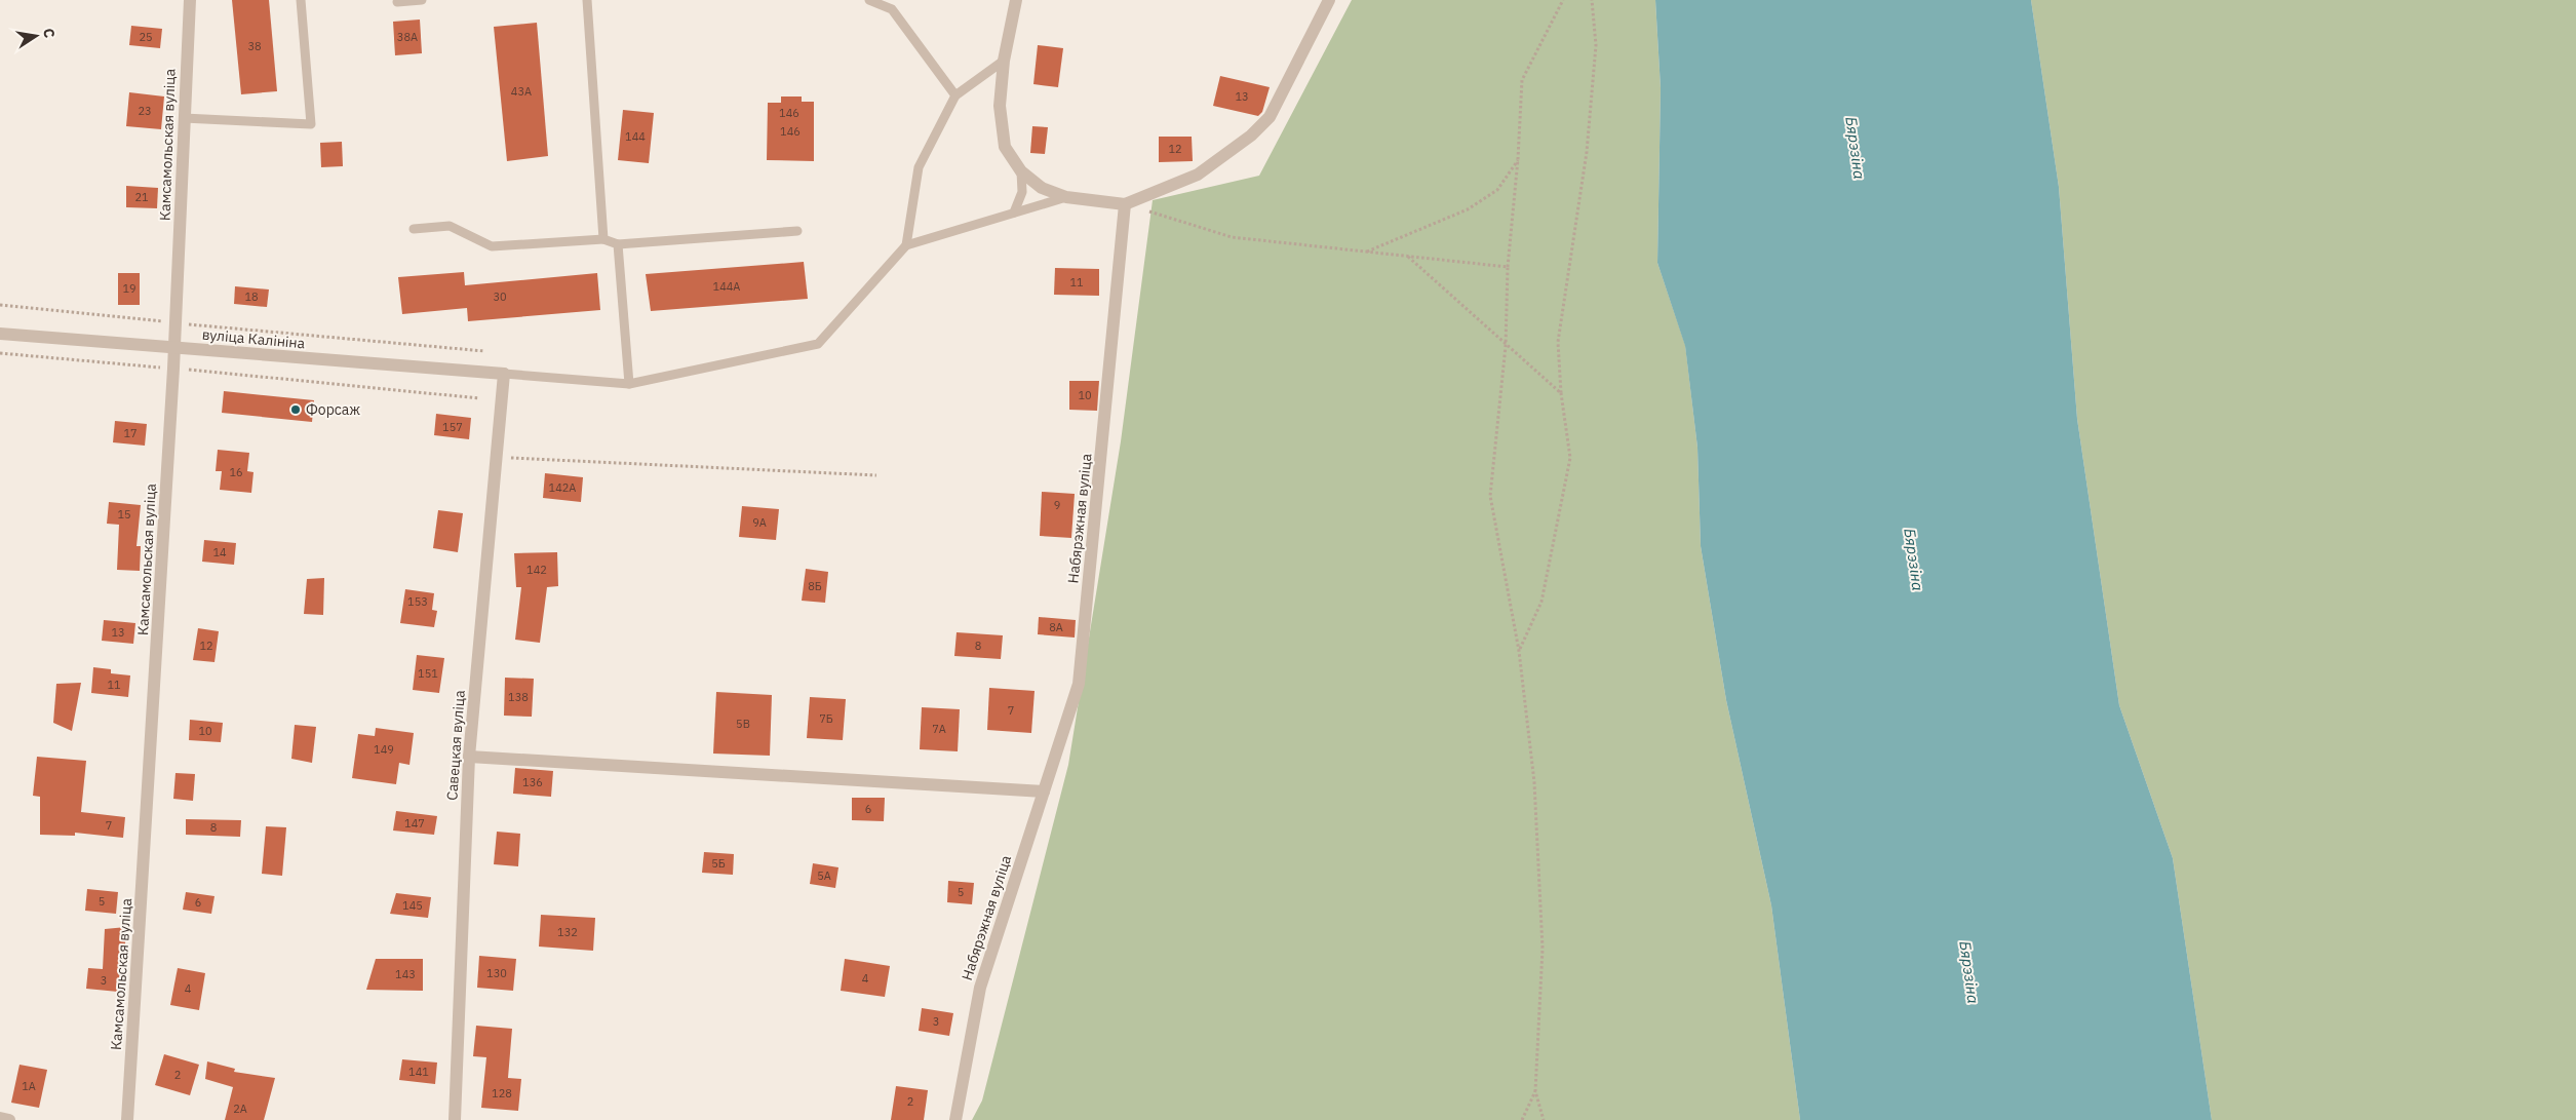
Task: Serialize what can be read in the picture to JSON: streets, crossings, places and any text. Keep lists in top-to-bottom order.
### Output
{
  "streets": {
    "street": [
      "Камсамольская вуліца",
      "вуліца Калініна",
      "Набярэжная вуліца",
      "Савецкая вуліца"
    ]
  },
  "crossings": [
    ["Камсамольская вуліца", "вуліца Калініна"],
    ["вуліца Калініна", "Савецкая вуліца"]
  ],
  "water": ["Бярэзіна"],
  "places": ["Форсаж"],
  "house_numbers": [
    "25",
    "38А",
    "38",
    "43А",
    "13",
    "23",
    "146",
    "146",
    "144",
    "12",
    "21",
    "11",
    "144А",
    "19",
    "18",
    "30",
    "10",
    "157",
    "17",
    "16",
    "142А",
    "9",
    "15",
    "9А",
    "14",
    "142",
    "8Б",
    "153",
    "8А",
    "13",
    "12",
    "8",
    "151",
    "11",
    "138",
    "7",
    "7Б",
    "5В",
    "7А",
    "10",
    "149",
    "136",
    "6",
    "147",
    "7",
    "8",
    "5Б",
    "5А",
    "5",
    "5",
    "6",
    "145",
    "132",
    "130",
    "143",
    "4",
    "3",
    "4",
    "3",
    "141",
    "2",
    "1А",
    "128",
    "2",
    "2А"
  ],
  "north": "right"
}
